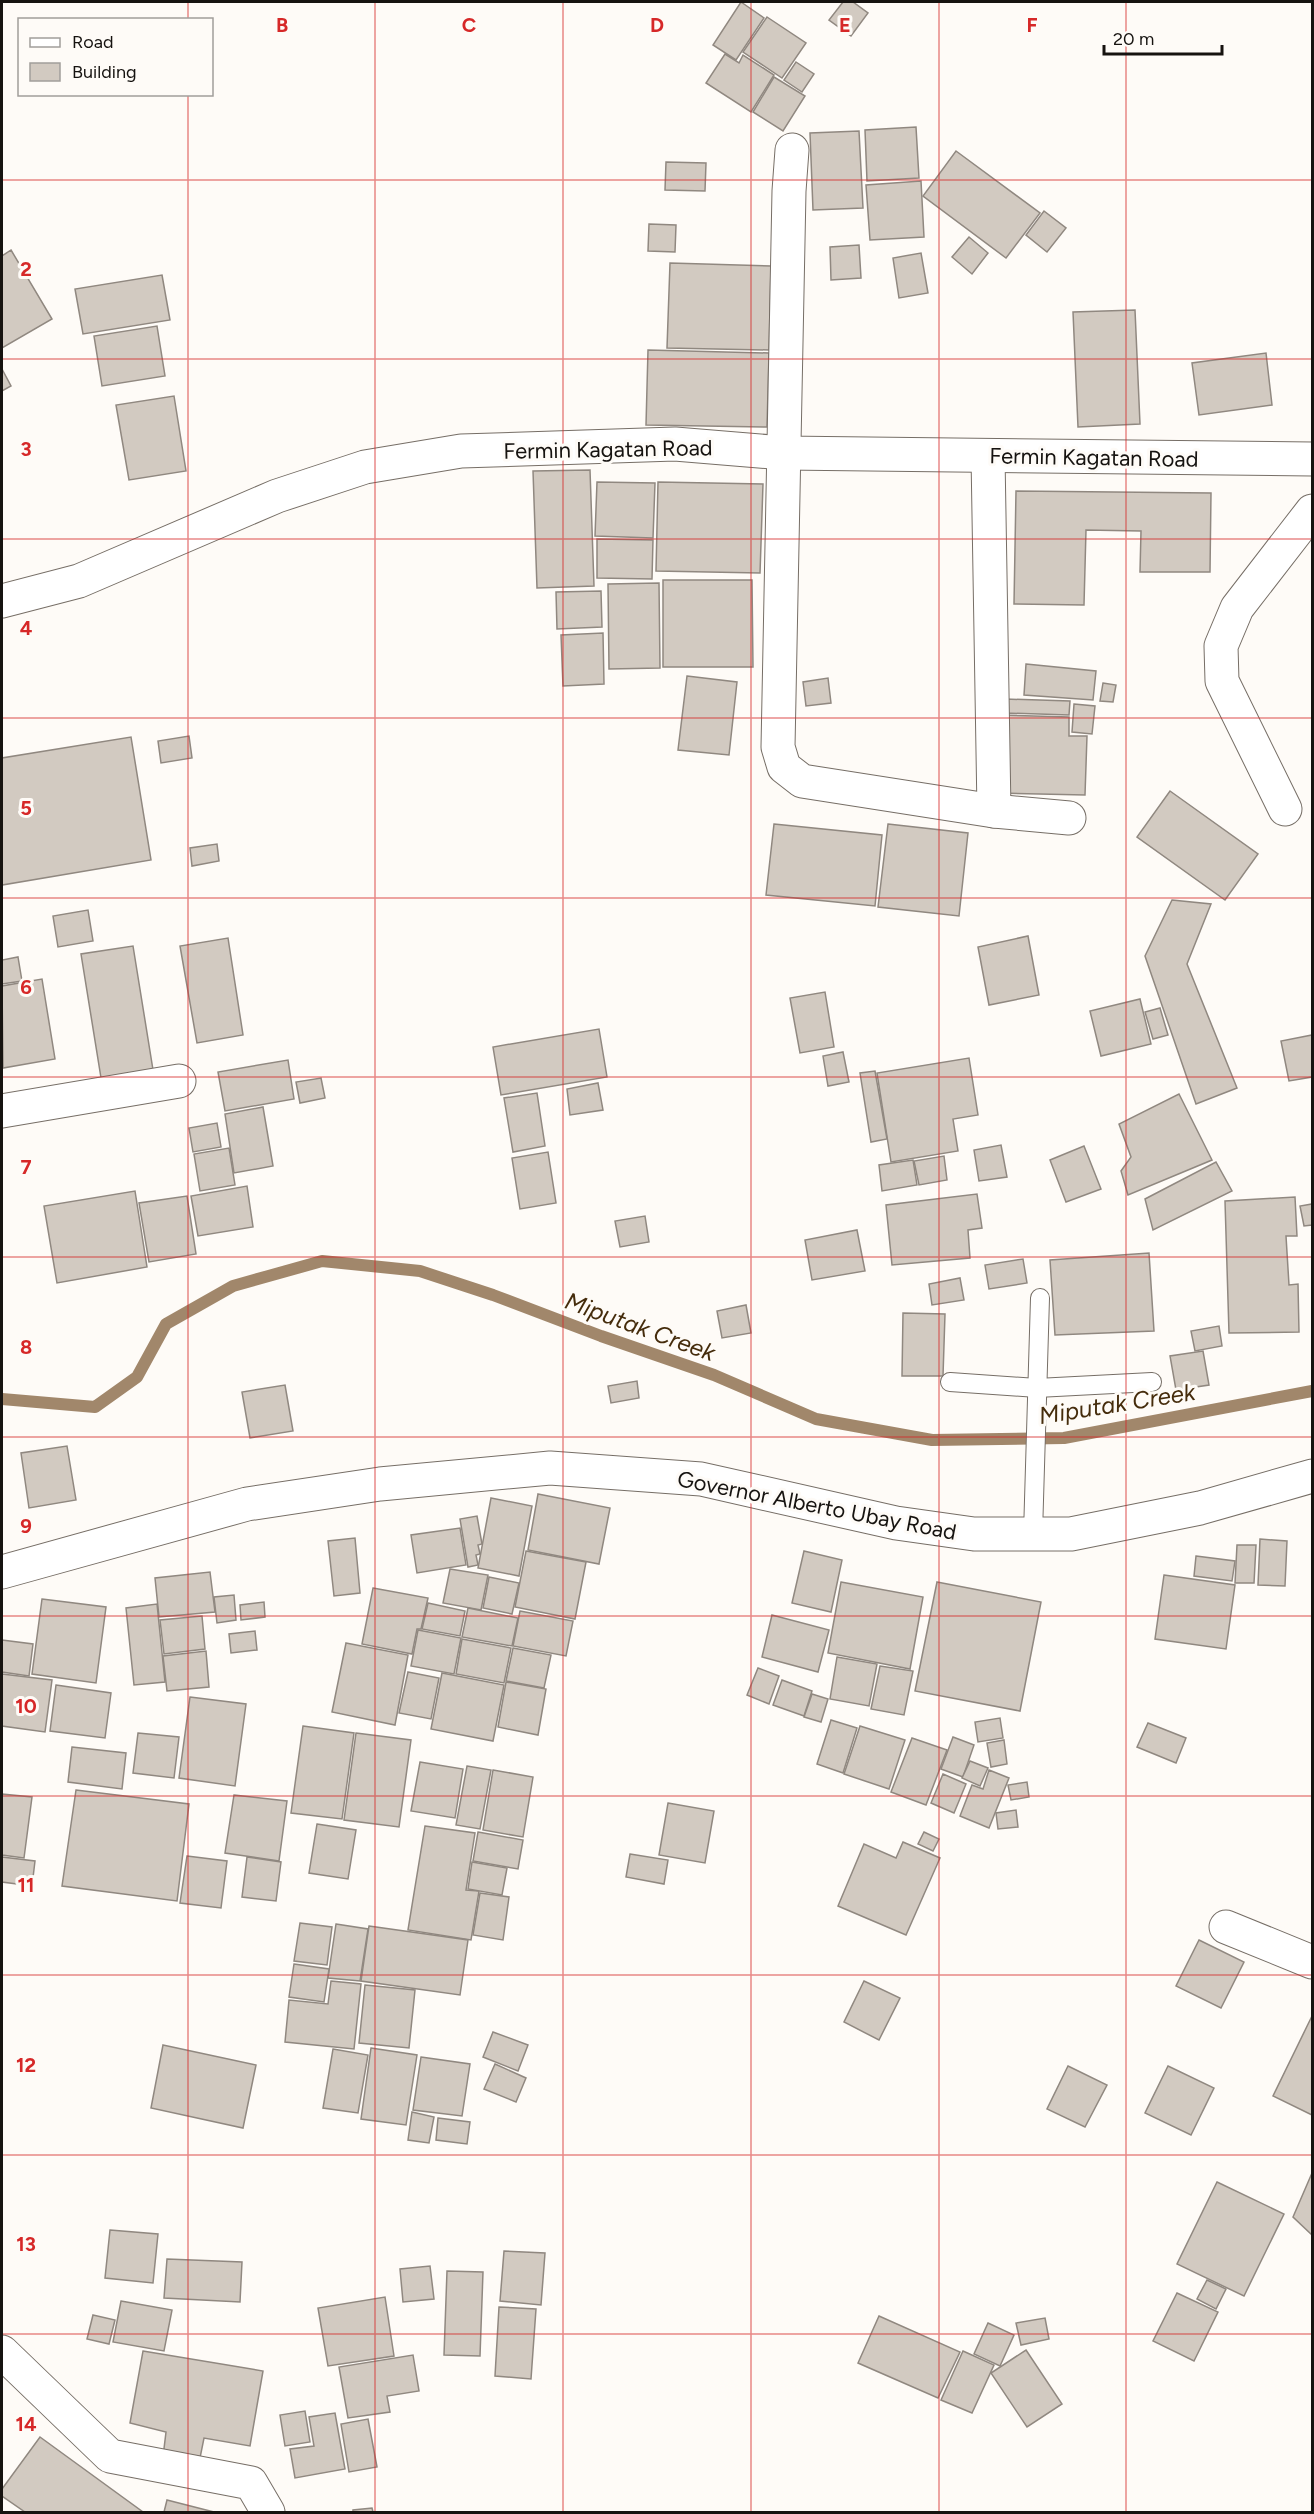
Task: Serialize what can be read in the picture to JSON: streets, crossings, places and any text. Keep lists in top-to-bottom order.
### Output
{
  "streets": {
    "street": ["Fermin Kagatan Road", "Governor Alberto Ubay Road"]
  },
  "water": ["Miputak Creek"],
  "legend": ["Road", "Building"],
  "scale_bar": "20 m",
  "grid": {
    "columns": [
      "B",
      "C",
      "D",
      "E",
      "F"
    ],
    "rows": [
      "2",
      "3",
      "4",
      "5",
      "6",
      "7",
      "8",
      "9",
      "10",
      "11",
      "12",
      "13",
      "14"
    ]
  }
}
